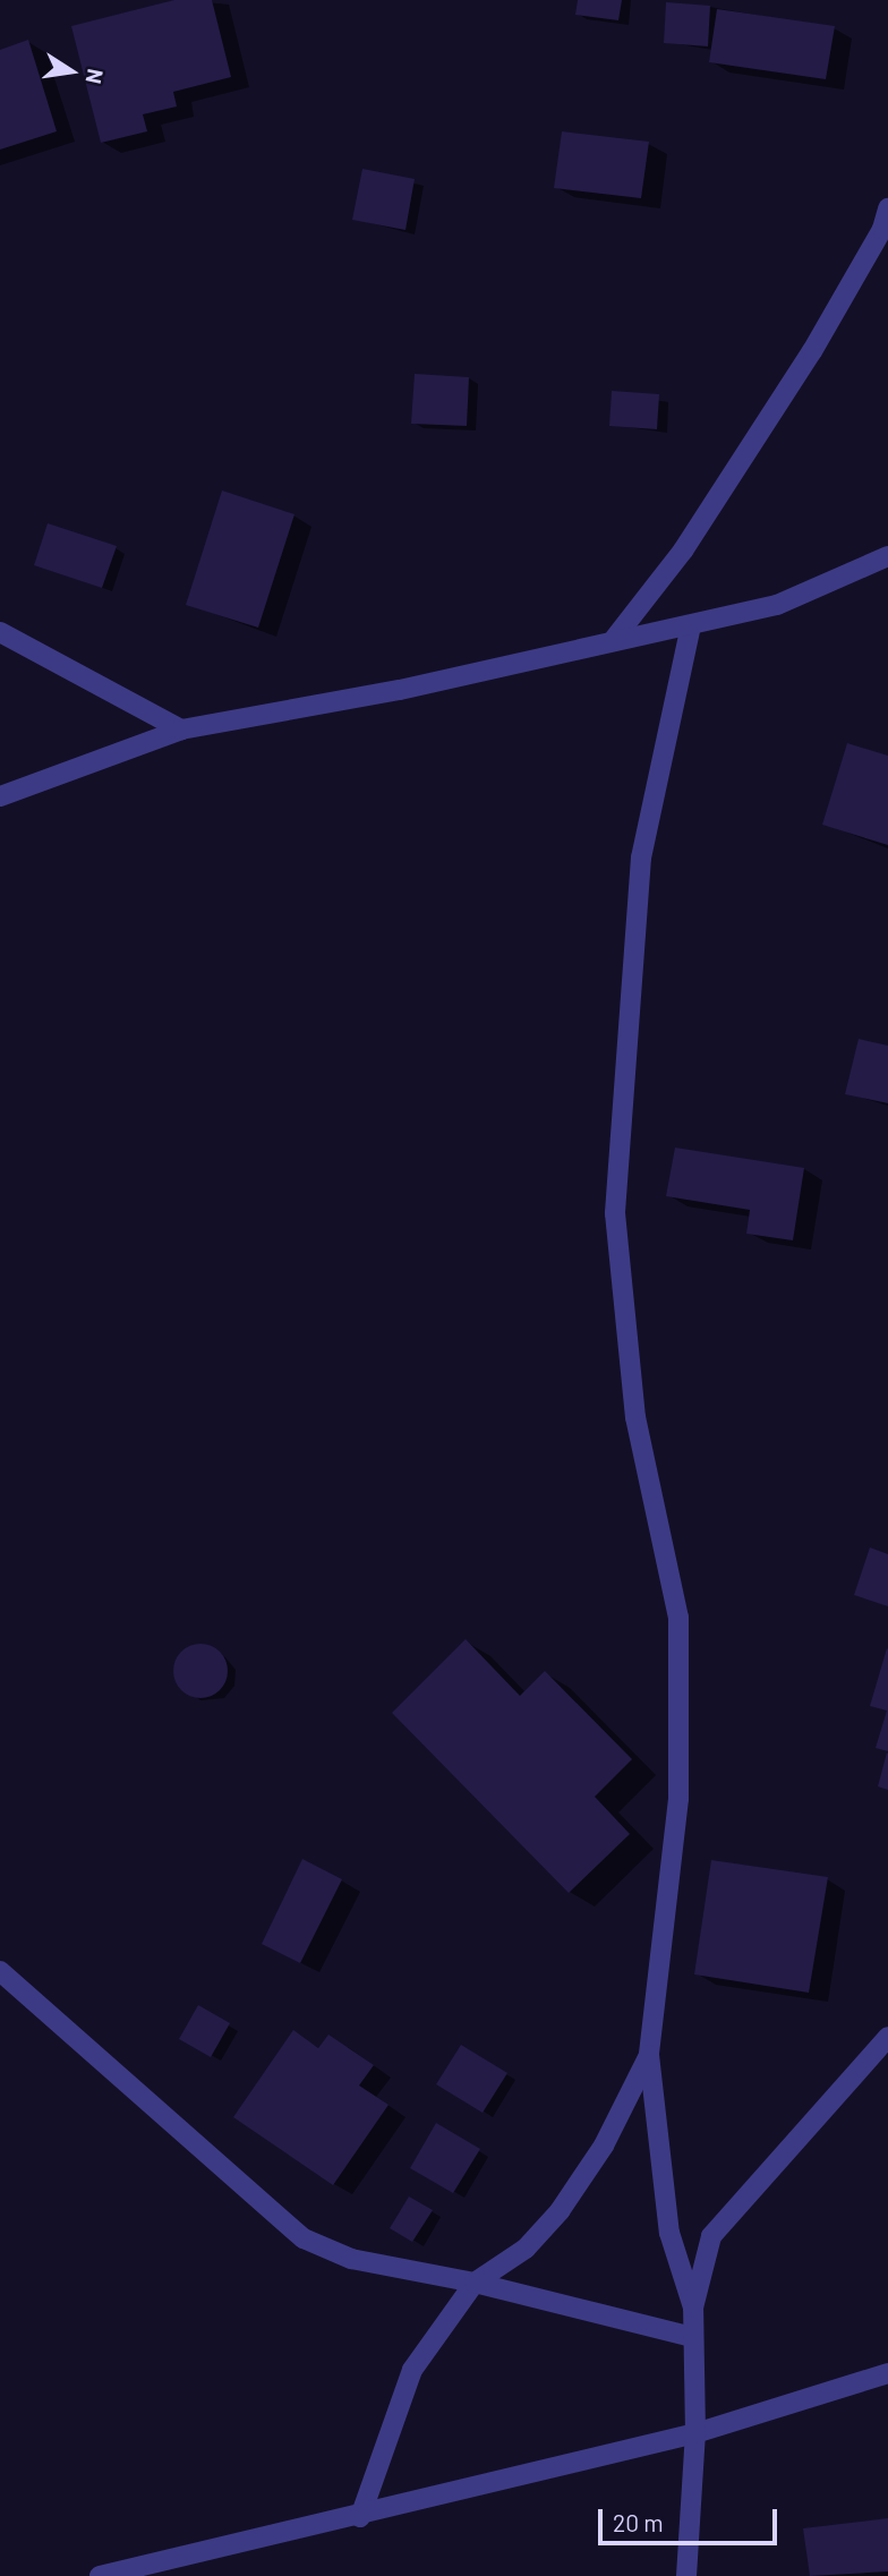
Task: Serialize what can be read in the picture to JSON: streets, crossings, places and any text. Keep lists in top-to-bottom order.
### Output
{
  "scale_bar": "20 m",
  "north": "right"
}
